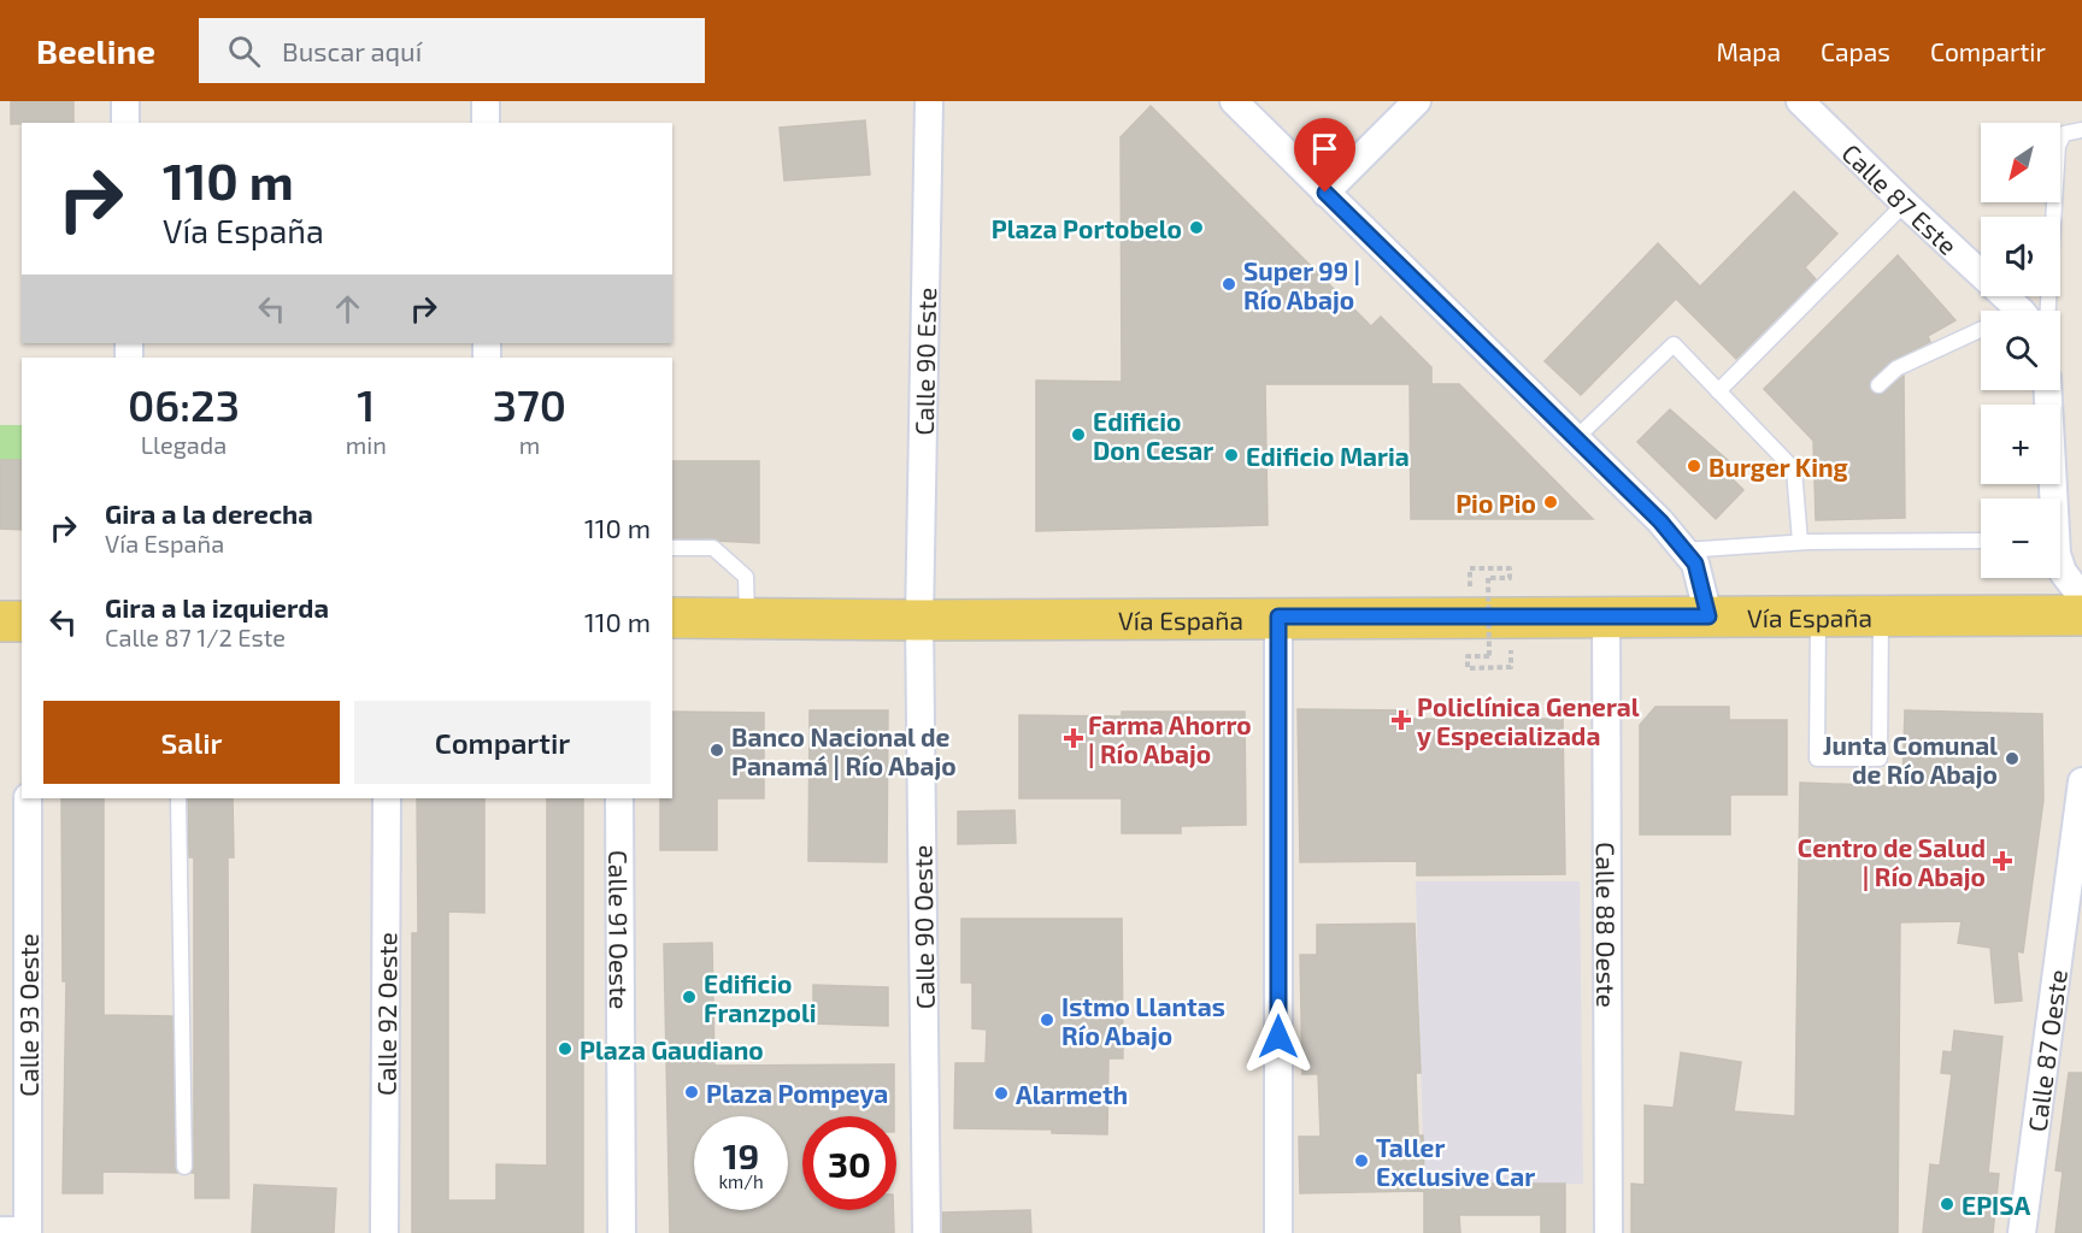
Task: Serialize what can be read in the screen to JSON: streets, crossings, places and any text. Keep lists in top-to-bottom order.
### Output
{
  "streets": {
    "main road": ["Vía España"],
    "street": [
      "Calle 87 Este",
      "Calle 90 Este",
      "Calle 88 Oeste",
      "Calle 90 Oeste",
      "Calle 91 Oeste",
      "Calle 93 Oeste",
      "Calle 92 Oeste",
      "Calle 87 Oeste"
    ]
  },
  "crossings": [
    ["Calle 90 Este", "Vía España"],
    ["Calle 90 Este", "Calle 90 Oeste"],
    ["Vía España", "Calle 88 Oeste"],
    ["Vía España", "Calle 90 Oeste"]
  ],
  "places": {
    "other": [
      "Plaza Portobelo",
      "Super 99 | Río Abajo",
      "Edificio Don Cesar",
      "Edificio Maria",
      "Burger King",
      "Pio Pio",
      "Banco Nacional de Panamá | Río Abajo",
      "Junta Comunal de Río Abajo",
      "Edificio Franzpoli",
      "Istmo Llantas Río Abajo",
      "Plaza Gaudiano",
      "Plaza Pompeya",
      "Alarmeth",
      "Taller Exclusive Car",
      "EPISA"
    ],
    "health": ["Policlínica General y Especializada", "Farma Ahorro | Río Abajo", "Centro de Salud | Río Abajo"]
  },
  "north": "bottom left",
  "page": {
    "header": "Beeline",
    "search": "Buscar aquí",
    "nav": ["Mapa", "Capas", "Compartir"],
    "map_buttons": ["+", "−"],
    "turn": ["110 m", "Vía España"],
    "eta": [
      "06:23",
      "Llegada",
      "1",
      "min",
      "370",
      "m"
    ],
    "list": [
      {
        "name": "Gira a la derecha",
        "note": "Vía España",
        "value": "110 m"
      },
      {
        "name": "Gira a la izquierda",
        "note": "Calle 87 1/2 Este",
        "value": "110 m"
      }
    ],
    "buttons": ["Salir", "Compartir"],
    "speed": "19 km/h",
    "limit": "30"
  }
}
